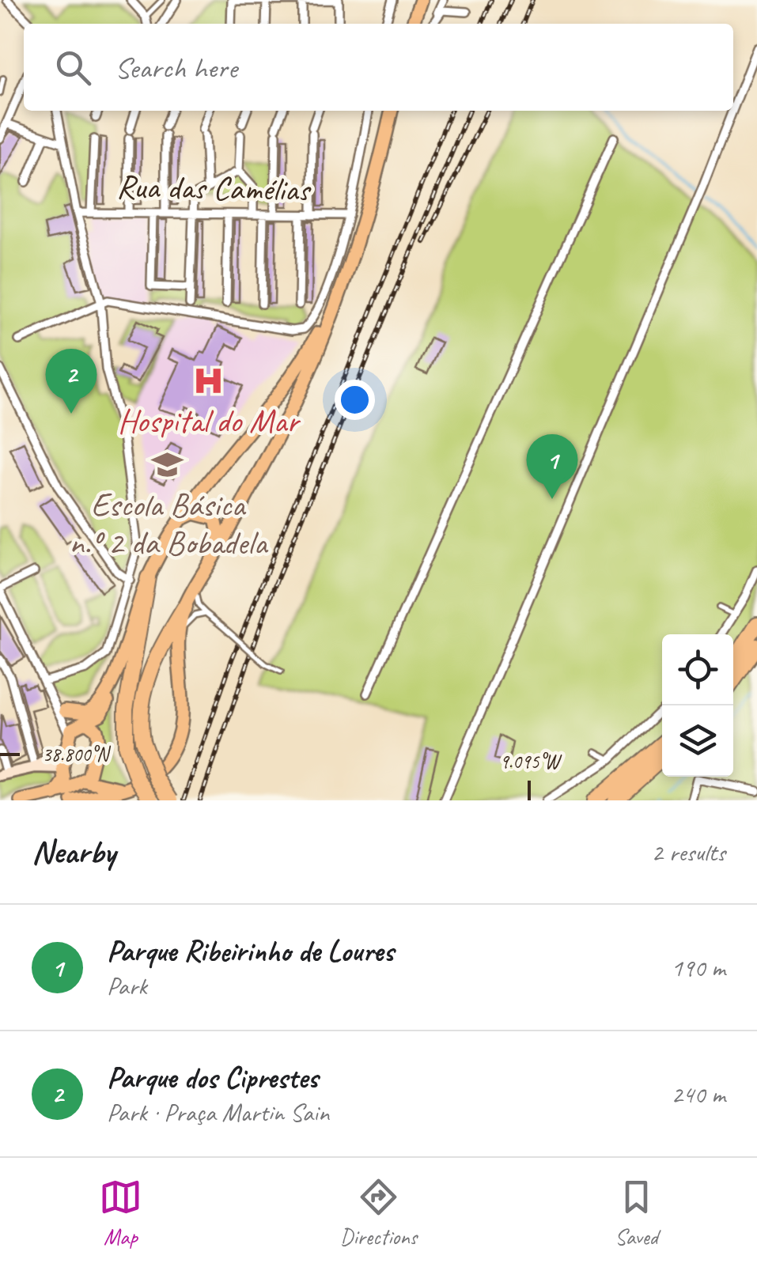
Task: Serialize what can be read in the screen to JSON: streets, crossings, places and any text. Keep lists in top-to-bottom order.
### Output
{
  "streets": {
    "street": ["Rua das Camélias"]
  },
  "places": {
    "hospital": ["Hospital do Mar"],
    "school or university": ["Escola Básica n.º 2 da Bobadela"]
  },
  "page": {
    "search": "Search here",
    "pins": ["2", "1"],
    "heading": ["Nearby", "2 results"],
    "list": [
      {
        "mark": "1",
        "name": "Parque Ribeirinho de Loures",
        "note": "Park",
        "value": "190 m"
      },
      {
        "mark": "2",
        "name": "Parque dos Ciprestes",
        "note": "Park · Praça Martin Sain",
        "value": "240 m"
      }
    ],
    "nav": ["Map", "Directions", "Saved"]
  },
  "coordinates": ["38.800°N", "9.095°W"]
}
